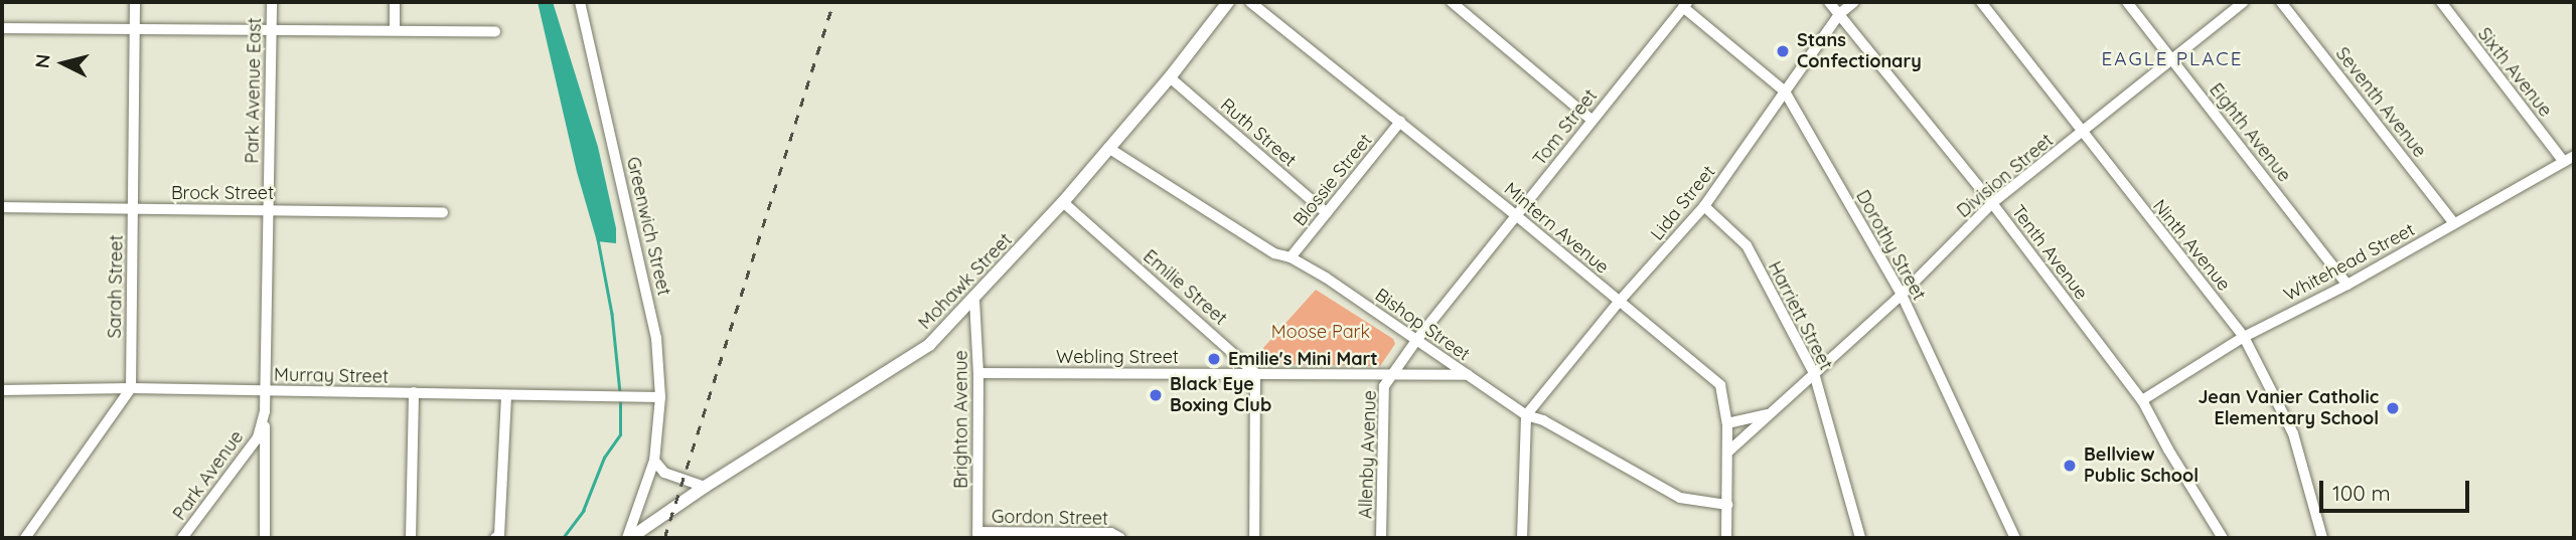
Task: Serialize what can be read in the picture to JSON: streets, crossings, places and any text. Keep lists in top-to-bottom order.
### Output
{
  "streets": {
    "street": [
      "Sixth Avenue",
      "Park Avenue East",
      "Seventh Avenue",
      "Tom Street",
      "Ruth Street",
      "Eighth Avenue",
      "Division Street",
      "Blossie Street",
      "Brock Street",
      "Lida Street",
      "Greenwich Street",
      "Mintern Avenue",
      "Dorothy Street",
      "Ninth Avenue",
      "Tenth Avenue",
      "Whitehead Street",
      "Mohawk Street",
      "Sarah Street",
      "Emilie Street",
      "Harriett Street",
      "Bishop Street",
      "Webling Street",
      "Murray Street",
      "Brighton Avenue",
      "Allenby Avenue",
      "Park Avenue",
      "Gordon Street"
    ]
  },
  "crossings": [
    ["Sixth Avenue", "Whitehead Street"],
    ["Park Avenue East", "Brock Street"],
    ["Park Avenue East", "Murray Street"],
    ["Park Avenue East", "Park Avenue"],
    ["Seventh Avenue", "Whitehead Street"],
    ["Tom Street", "Mintern Avenue"],
    ["Tom Street", "Dorothy Street"],
    ["Tom Street", "Bishop Street"],
    ["Tom Street", "Webling Street"],
    ["Tom Street", "Allenby Avenue"],
    ["Ruth Street", "Blossie Street"],
    ["Ruth Street", "Mohawk Street"],
    ["Eighth Avenue", "Division Street"],
    ["Eighth Avenue", "Whitehead Street"],
    ["Division Street", "Mintern Avenue"],
    ["Division Street", "Dorothy Street"],
    ["Division Street", "Ninth Avenue"],
    ["Division Street", "Tenth Avenue"],
    ["Division Street", "Harriett Street"],
    ["Blossie Street", "Mintern Avenue"],
    ["Blossie Street", "Bishop Street"],
    ["Brock Street", "Sarah Street"],
    ["Lida Street", "Mintern Avenue"],
    ["Lida Street", "Dorothy Street"],
    ["Lida Street", "Tenth Avenue"],
    ["Lida Street", "Harriett Street"],
    ["Lida Street", "Bishop Street"],
    ["Greenwich Street", "Mohawk Street"],
    ["Greenwich Street", "Murray Street"],
    ["Mintern Avenue", "Bishop Street"],
    ["Ninth Avenue", "Whitehead Street"],
    ["Tenth Avenue", "Whitehead Street"],
    ["Mohawk Street", "Emilie Street"],
    ["Mohawk Street", "Bishop Street"],
    ["Mohawk Street", "Brighton Avenue"],
    ["Sarah Street", "Murray Street"],
    ["Emilie Street", "Webling Street"],
    ["Bishop Street", "Webling Street"],
    ["Webling Street", "Brighton Avenue"],
    ["Webling Street", "Allenby Avenue"],
    ["Murray Street", "Park Avenue"],
    ["Brighton Avenue", "Gordon Street"]
  ],
  "districts": ["EAGLE PLACE"],
  "parks": ["Moose Park"],
  "places": [
    "Stans Confectionary",
    "Emilie's Mini Mart",
    "Black Eye Boxing Club",
    "Jean Vanier Catholic Elementary School",
    "Bellview Public School"
  ],
  "scale_bar": "100 m",
  "north": "left"
}
